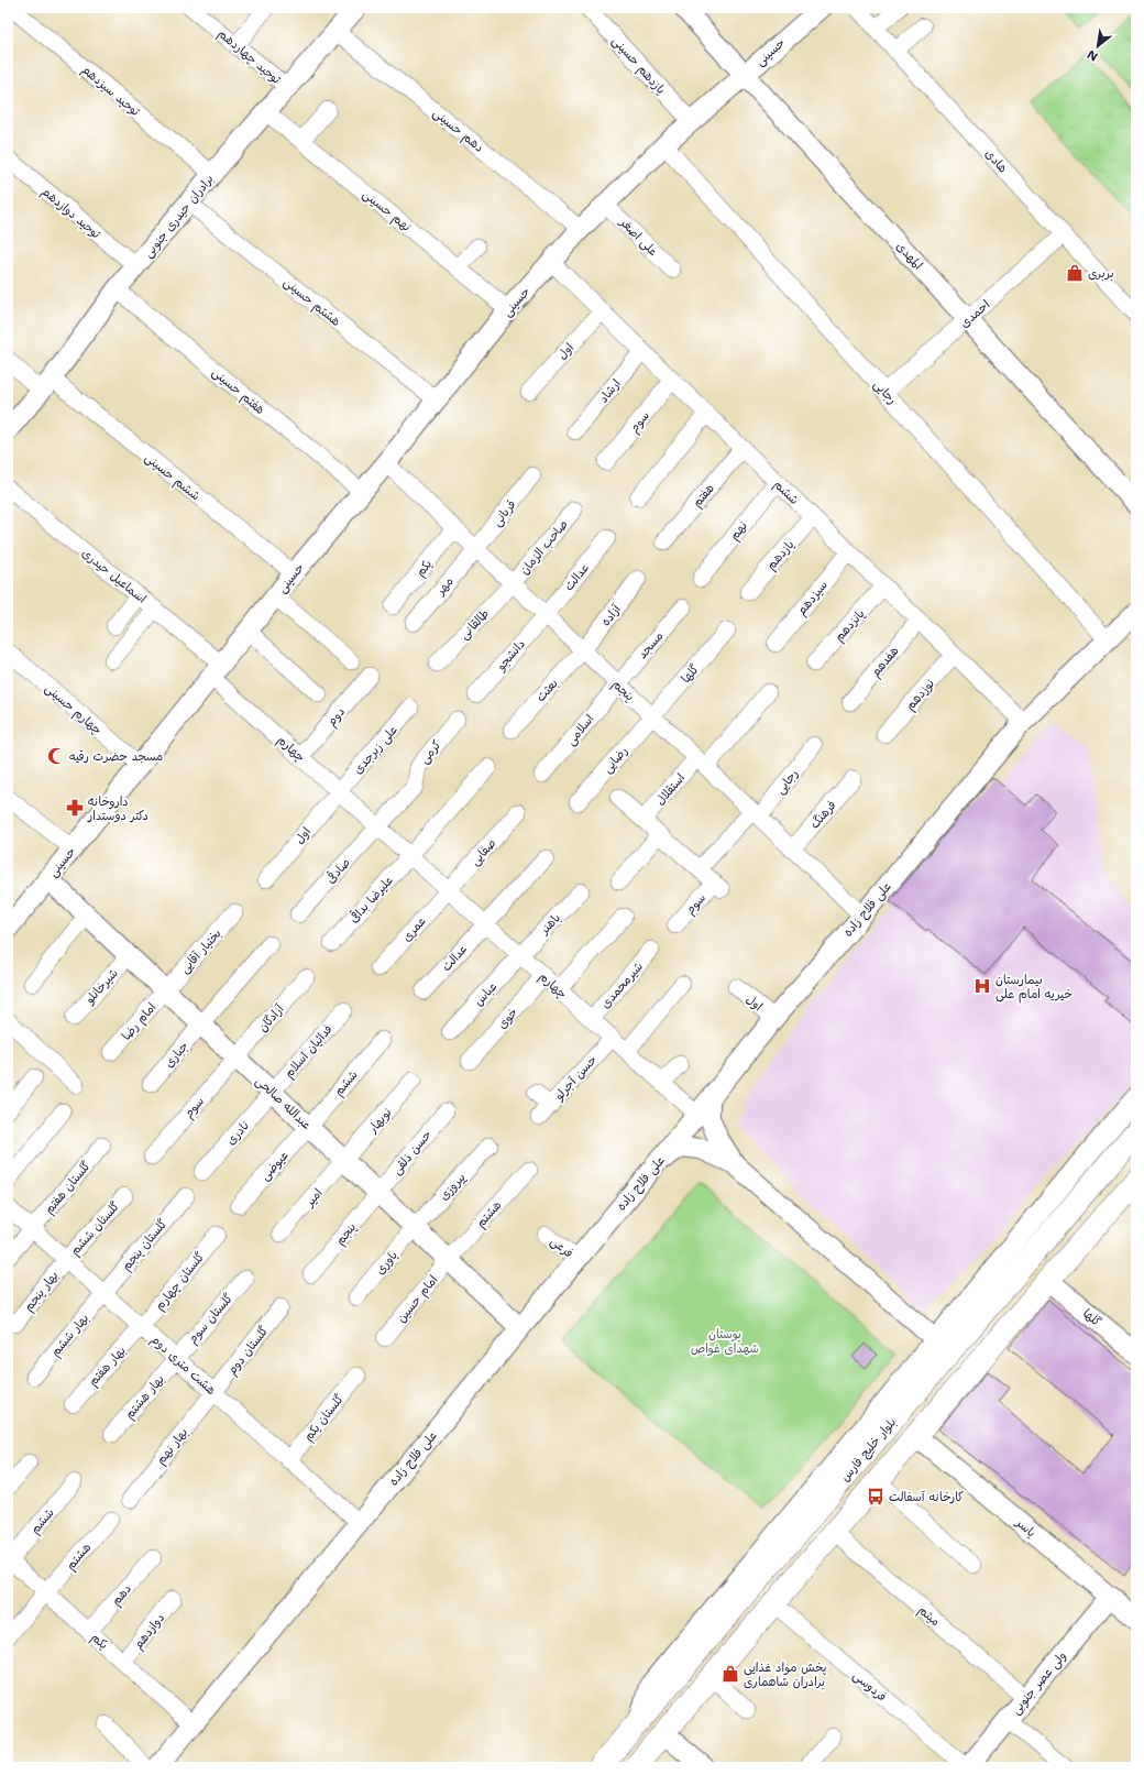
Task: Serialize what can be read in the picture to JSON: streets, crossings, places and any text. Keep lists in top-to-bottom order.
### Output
{
  "streets": {
    "main road": ["بلوار خلیج فارس"],
    "street": [
      "حسینی",
      "توحید چهاردهم",
      "یازدهم حسینی",
      "توحید سیزدهم",
      "دهم حسینی",
      "هادی",
      "نهم حسینی",
      "توحید دوازدهم",
      "برادران حیدری جنوبی",
      "علی اصغر",
      "المهدی",
      "هشتم حسینی",
      "احمدی",
      "اول",
      "هفتم حسینی",
      "ارشاد",
      "رجایی",
      "سوم",
      "ششم حسینی",
      "ششم",
      "هفتم",
      "قربانی",
      "نهم",
      "صاحب الزمان",
      "یازدهم",
      "یکم",
      "اسماعیل حیدری",
      "عدالت",
      "مهر",
      "سیزدهم",
      "آزاده",
      "طالقانی",
      "پانزدهم",
      "مسجد",
      "دانشجو",
      "هفدهم",
      "گلها",
      "بعثت",
      "پنجم",
      "نوزدهم",
      "چهارم حسینی",
      "دوم",
      "اسلامی",
      "چهارم",
      "علی زبرجدی",
      "کرمی",
      "رضایی",
      "استقلال",
      "فرهنگ",
      "صفایی",
      "صادقی",
      "علیرضا بداقی",
      "علی فلاح زاده",
      "باهنر",
      "عمری",
      "بختیار آقایی",
      "شیرمحمدی",
      "شیرخانلو",
      "عباس",
      "آزادگان",
      "خوی",
      "امام رضا",
      "فدائیان اسلام",
      "جباری",
      "حسن آجرلو",
      "عبدالله صالحی",
      "نوبهار",
      "نادری",
      "حسن ذلقی",
      "عیوضی",
      "پیروزی",
      "گلستان هفتم",
      "امیر",
      "هشتم",
      "گلستان ششم",
      "گلستان پنجم",
      "فرعی",
      "یاوری",
      "گلستان چهارم",
      "بهار پنجم",
      "امام حسین",
      "گلستان سوم",
      "بهار ششم",
      "گلستان دوم",
      "هشت متری دوم",
      "بهار هفتم",
      "بهار هشتم",
      "گلستان یکم",
      "بهار نهم",
      "یاسر",
      "دهم",
      "میثم",
      "دوازدهم",
      "ولی عصر جنوبی",
      "فردوسی"
    ]
  },
  "crossings": [
    ["حسینی", "یازدهم حسینی"],
    ["حسینی", "دهم حسینی"],
    ["حسینی", "نهم حسینی"],
    ["حسینی", "علی اصغر"],
    ["حسینی", "المهدی"],
    ["حسینی", "هشتم حسینی"],
    ["حسینی", "هفتم حسینی"],
    ["حسینی", "رجایی"],
    ["حسینی", "ششم حسینی"],
    ["حسینی", "ششم"],
    ["حسینی", "اسماعیل حیدری"],
    ["حسینی", "پنجم"],
    ["حسینی", "چهارم حسینی"],
    ["حسینی", "چهارم"],
    ["حسینی", "عبدالله صالحی"],
    ["توحید چهاردهم", "برادران حیدری جنوبی"],
    ["توحید سیزدهم", "برادران حیدری جنوبی"],
    ["دهم حسینی", "برادران حیدری جنوبی"],
    ["هادی", "احمدی"],
    ["نهم حسینی", "برادران حیدری جنوبی"],
    ["توحید دوازدهم", "برادران حیدری جنوبی"],
    ["برادران حیدری جنوبی", "هشتم حسینی"],
    ["برادران حیدری جنوبی", "هفتم حسینی"],
    ["برادران حیدری جنوبی", "ششم حسینی"],
    ["المهدی", "احمدی"],
    ["احمدی", "رجایی"],
    ["اول", "ششم"],
    ["اول", "چهارم"],
    ["اول", "علی زبرجدی"],
    ["اول", "علی فلاح زاده"],
    ["ارشاد", "ششم"],
    ["رجایی", "پنجم"],
    ["رجایی", "علی فلاح زاده"],
    ["سوم", "ششم"],
    ["سوم", "آزادگان"],
    ["سوم", "عبدالله صالحی"],
    ["ششم", "هفتم"],
    ["ششم", "نهم"],
    ["ششم", "یازدهم"],
    ["ششم", "یکم"],
    ["ششم", "سیزدهم"],
    ["ششم", "پانزدهم"],
    ["ششم", "هفدهم"],
    ["ششم", "نوزدهم"],
    ["ششم", "علی فلاح زاده"],
    ["ششم", "عبدالله صالحی"],
    ["ششم", "عیوضی"],
    ["قربانی", "مهر"],
    ["قربانی", "پنجم"],
    ["صاحب الزمان", "طالقانی"],
    ["صاحب الزمان", "پنجم"],
    ["یکم", "پنجم"],
    ["یکم", "علی فلاح زاده"],
    ["یکم", "هشتم"],
    ["یکم", "دهم"],
    ["یکم", "دوازدهم"],
    ["اسماعیل حیدری", "چهارم"],
    ["عدالت", "دانشجو"],
    ["عدالت", "پنجم"],
    ["عدالت", "چهارم"],
    ["مهر", "پنجم"],
    ["آزاده", "بعثت"],
    ["آزاده", "پنجم"],
    ["طالقانی", "پنجم"],
    ["مسجد", "پنجم"],
    ["مسجد", "اسلامی"],
    ["دانشجو", "پنجم"],
    ["گلها", "پنجم"],
    ["گلها", "رضایی"],
    ["بعثت", "پنجم"],
    ["پنجم", "اسلامی"],
    ["پنجم", "رضایی"],
    ["پنجم", "استقلال"],
    ["پنجم", "فرهنگ"],
    ["پنجم", "علی فلاح زاده"],
    ["پنجم", "عبدالله صالحی"],
    ["پنجم", "حسن ذلقی"],
    ["دوم", "چهارم"],
    ["چهارم", "علی زبرجدی"],
    ["چهارم", "کرمی"],
    ["چهارم", "صفایی"],
    ["چهارم", "صادقی"],
    ["چهارم", "علیرضا بداقی"],
    ["چهارم", "علی فلاح زاده"],
    ["چهارم", "باهنر"],
    ["چهارم", "عمری"],
    ["چهارم", "شیرمحمدی"],
    ["چهارم", "عباس"],
    ["چهارم", "خوی"],
    ["چهارم", "حسن آجرلو"],
    ["کرمی", "صادقی"],
    ["صفایی", "عمری"],
    ["علی فلاح زاده", "عبدالله صالحی"],
    ["علی فلاح زاده", "فرعی"],
    ["علی فلاح زاده", "هشت متری دوم"],
    ["باهنر", "عباس"],
    ["بختیار آقایی", "امام رضا"],
    ["بختیار آقایی", "عبدالله صالحی"],
    ["شیرخانلو", "عبدالله صالحی"],
    ["آزادگان", "عبدالله صالحی"],
    ["امام رضا", "عبدالله صالحی"],
    ["فدائیان اسلام", "عبدالله صالحی"],
    ["فدائیان اسلام", "نادری"],
    ["جباری", "عبدالله صالحی"],
    ["عبدالله صالحی", "نوبهار"],
    ["عبدالله صالحی", "نادری"],
    ["عبدالله صالحی", "حسن ذلقی"],
    ["عبدالله صالحی", "عیوضی"],
    ["عبدالله صالحی", "پیروزی"],
    ["عبدالله صالحی", "امیر"],
    ["عبدالله صالحی", "هشتم"],
    ["عبدالله صالحی", "یاوری"],
    ["عبدالله صالحی", "امام حسین"],
    ["نوبهار", "امیر"],
    ["پیروزی", "یاوری"],
    ["گلستان هفتم", "هشت متری دوم"],
    ["هشتم", "امام حسین"],
    ["گلستان ششم", "بهار پنجم"],
    ["گلستان ششم", "هشت متری دوم"],
    ["گلستان پنجم", "بهار ششم"],
    ["گلستان پنجم", "هشت متری دوم"],
    ["گلستان چهارم", "هشت متری دوم"],
    ["گلستان چهارم", "بهار هفتم"],
    ["بهار پنجم", "هشت متری دوم"],
    ["گلستان سوم", "هشت متری دوم"],
    ["گلستان سوم", "بهار هشتم"],
    ["بهار ششم", "هشت متری دوم"],
    ["گلستان دوم", "هشت متری دوم"],
    ["گلستان دوم", "بهار نهم"],
    ["هشت متری دوم", "بهار هفتم"],
    ["هشت متری دوم", "بهار هشتم"],
    ["هشت متری دوم", "گلستان یکم"],
    ["هشت متری دوم", "بهار نهم"],
    ["یاسر", "ولی عصر جنوبی"],
    ["میثم", "ولی عصر جنوبی"],
    ["ولی عصر جنوبی", "فردوسی"]
  ],
  "parks": ["بوستان شهدای غواص"],
  "places": {
    "shop": ["بربری", "پخش مواد غذایی برادران شاهماری"],
    "mosque": ["مسجد حضرت رقیه"],
    "pharmacy": ["داروخانه دکتر دوستدار"],
    "hospital": ["بیمارستان خیریه امام علی"],
    "bus stop": ["کارخانه آسفالت"]
  },
  "north": "bottom left"
}
